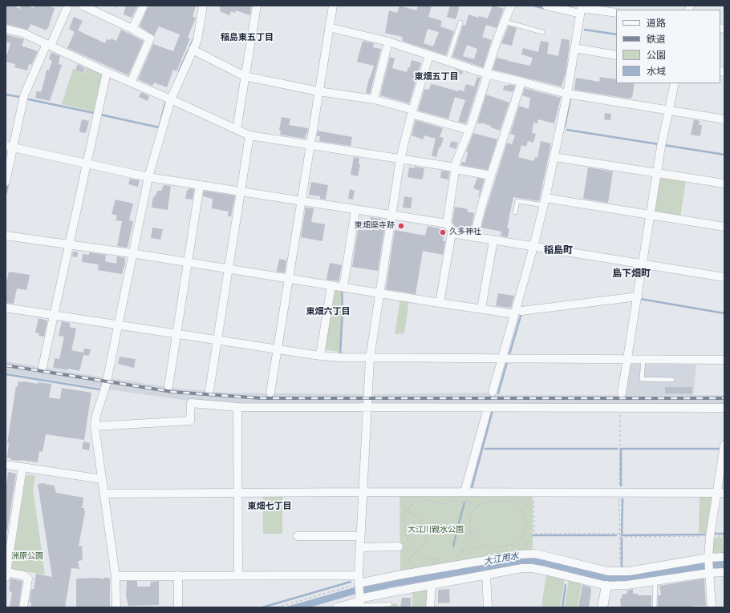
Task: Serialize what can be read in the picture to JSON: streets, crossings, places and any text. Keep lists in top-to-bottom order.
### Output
{
  "districts": [
    "稲島東五丁目",
    "東畑五丁目",
    "稲島町",
    "島下畑町",
    "東畑六丁目",
    "東畑七丁目"
  ],
  "water": ["大江用水"],
  "parks": ["大江川親水公園", "洲原公園"],
  "places": ["東畑廃寺跡", "久多神社"],
  "legend": [
    "道路",
    "鉄道",
    "公園",
    "水域"
  ]
}
